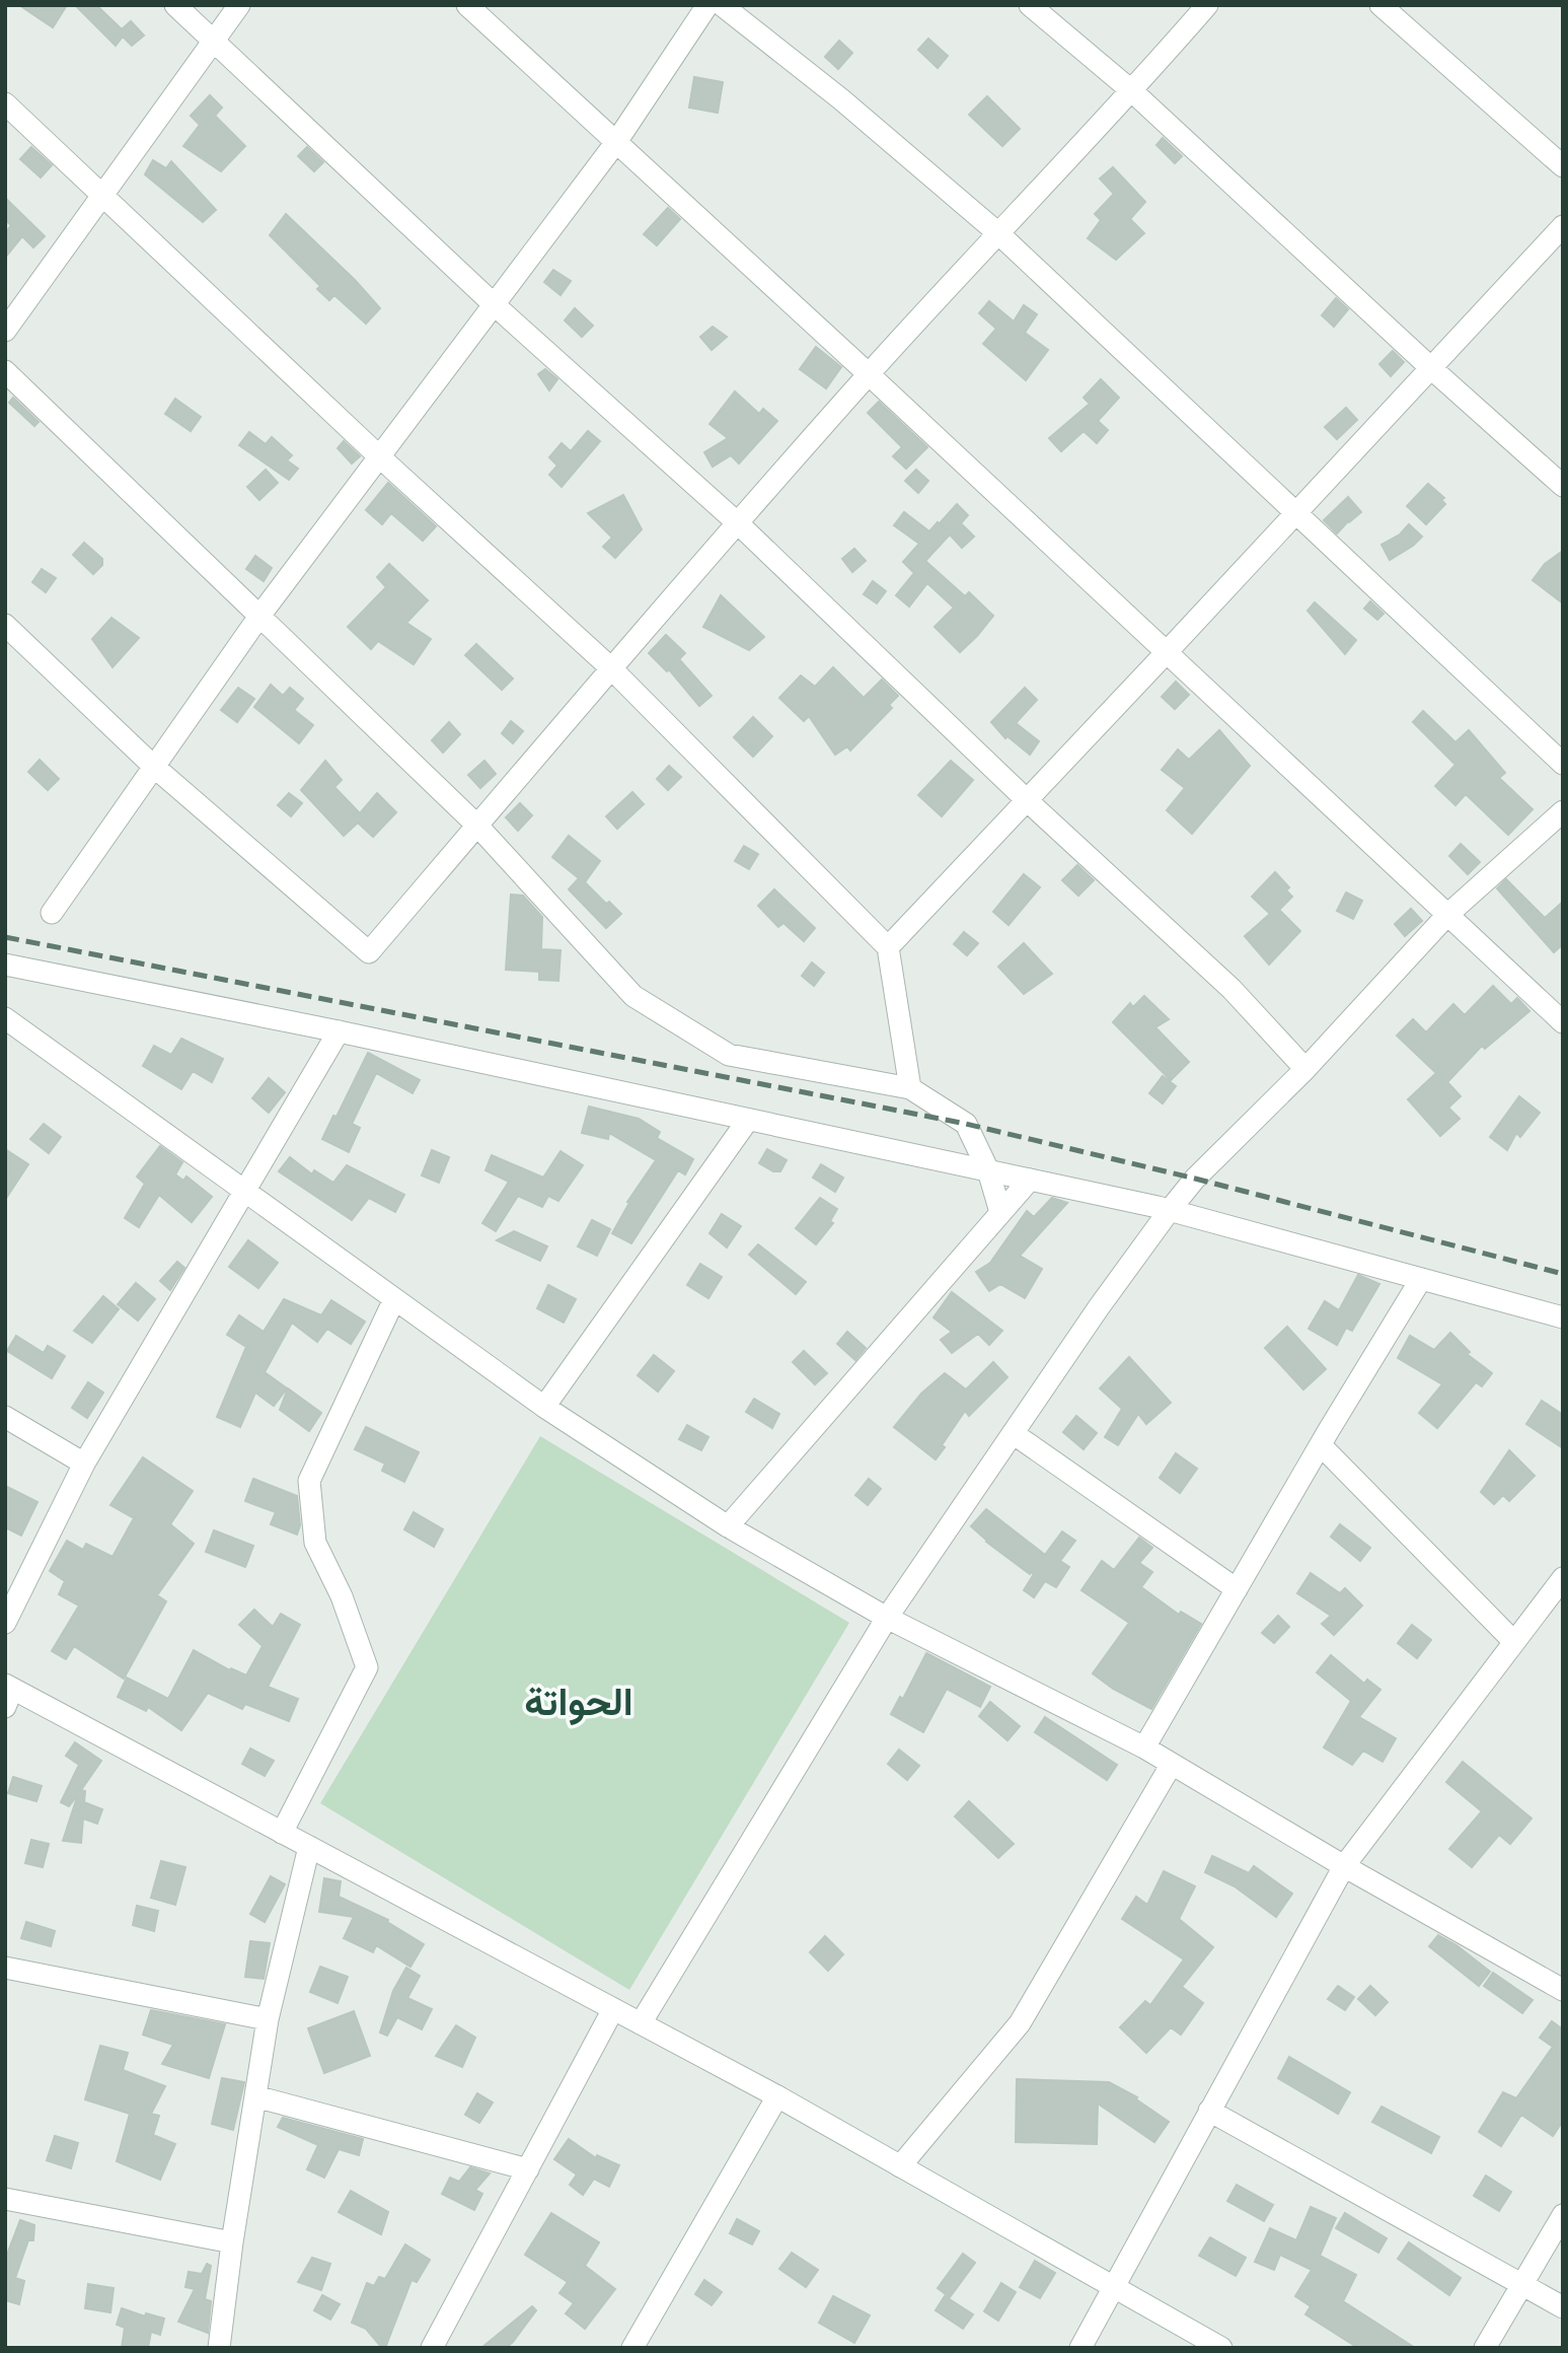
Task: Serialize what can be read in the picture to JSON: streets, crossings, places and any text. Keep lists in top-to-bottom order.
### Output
{
  "districts": ["الحواتة"]
}
